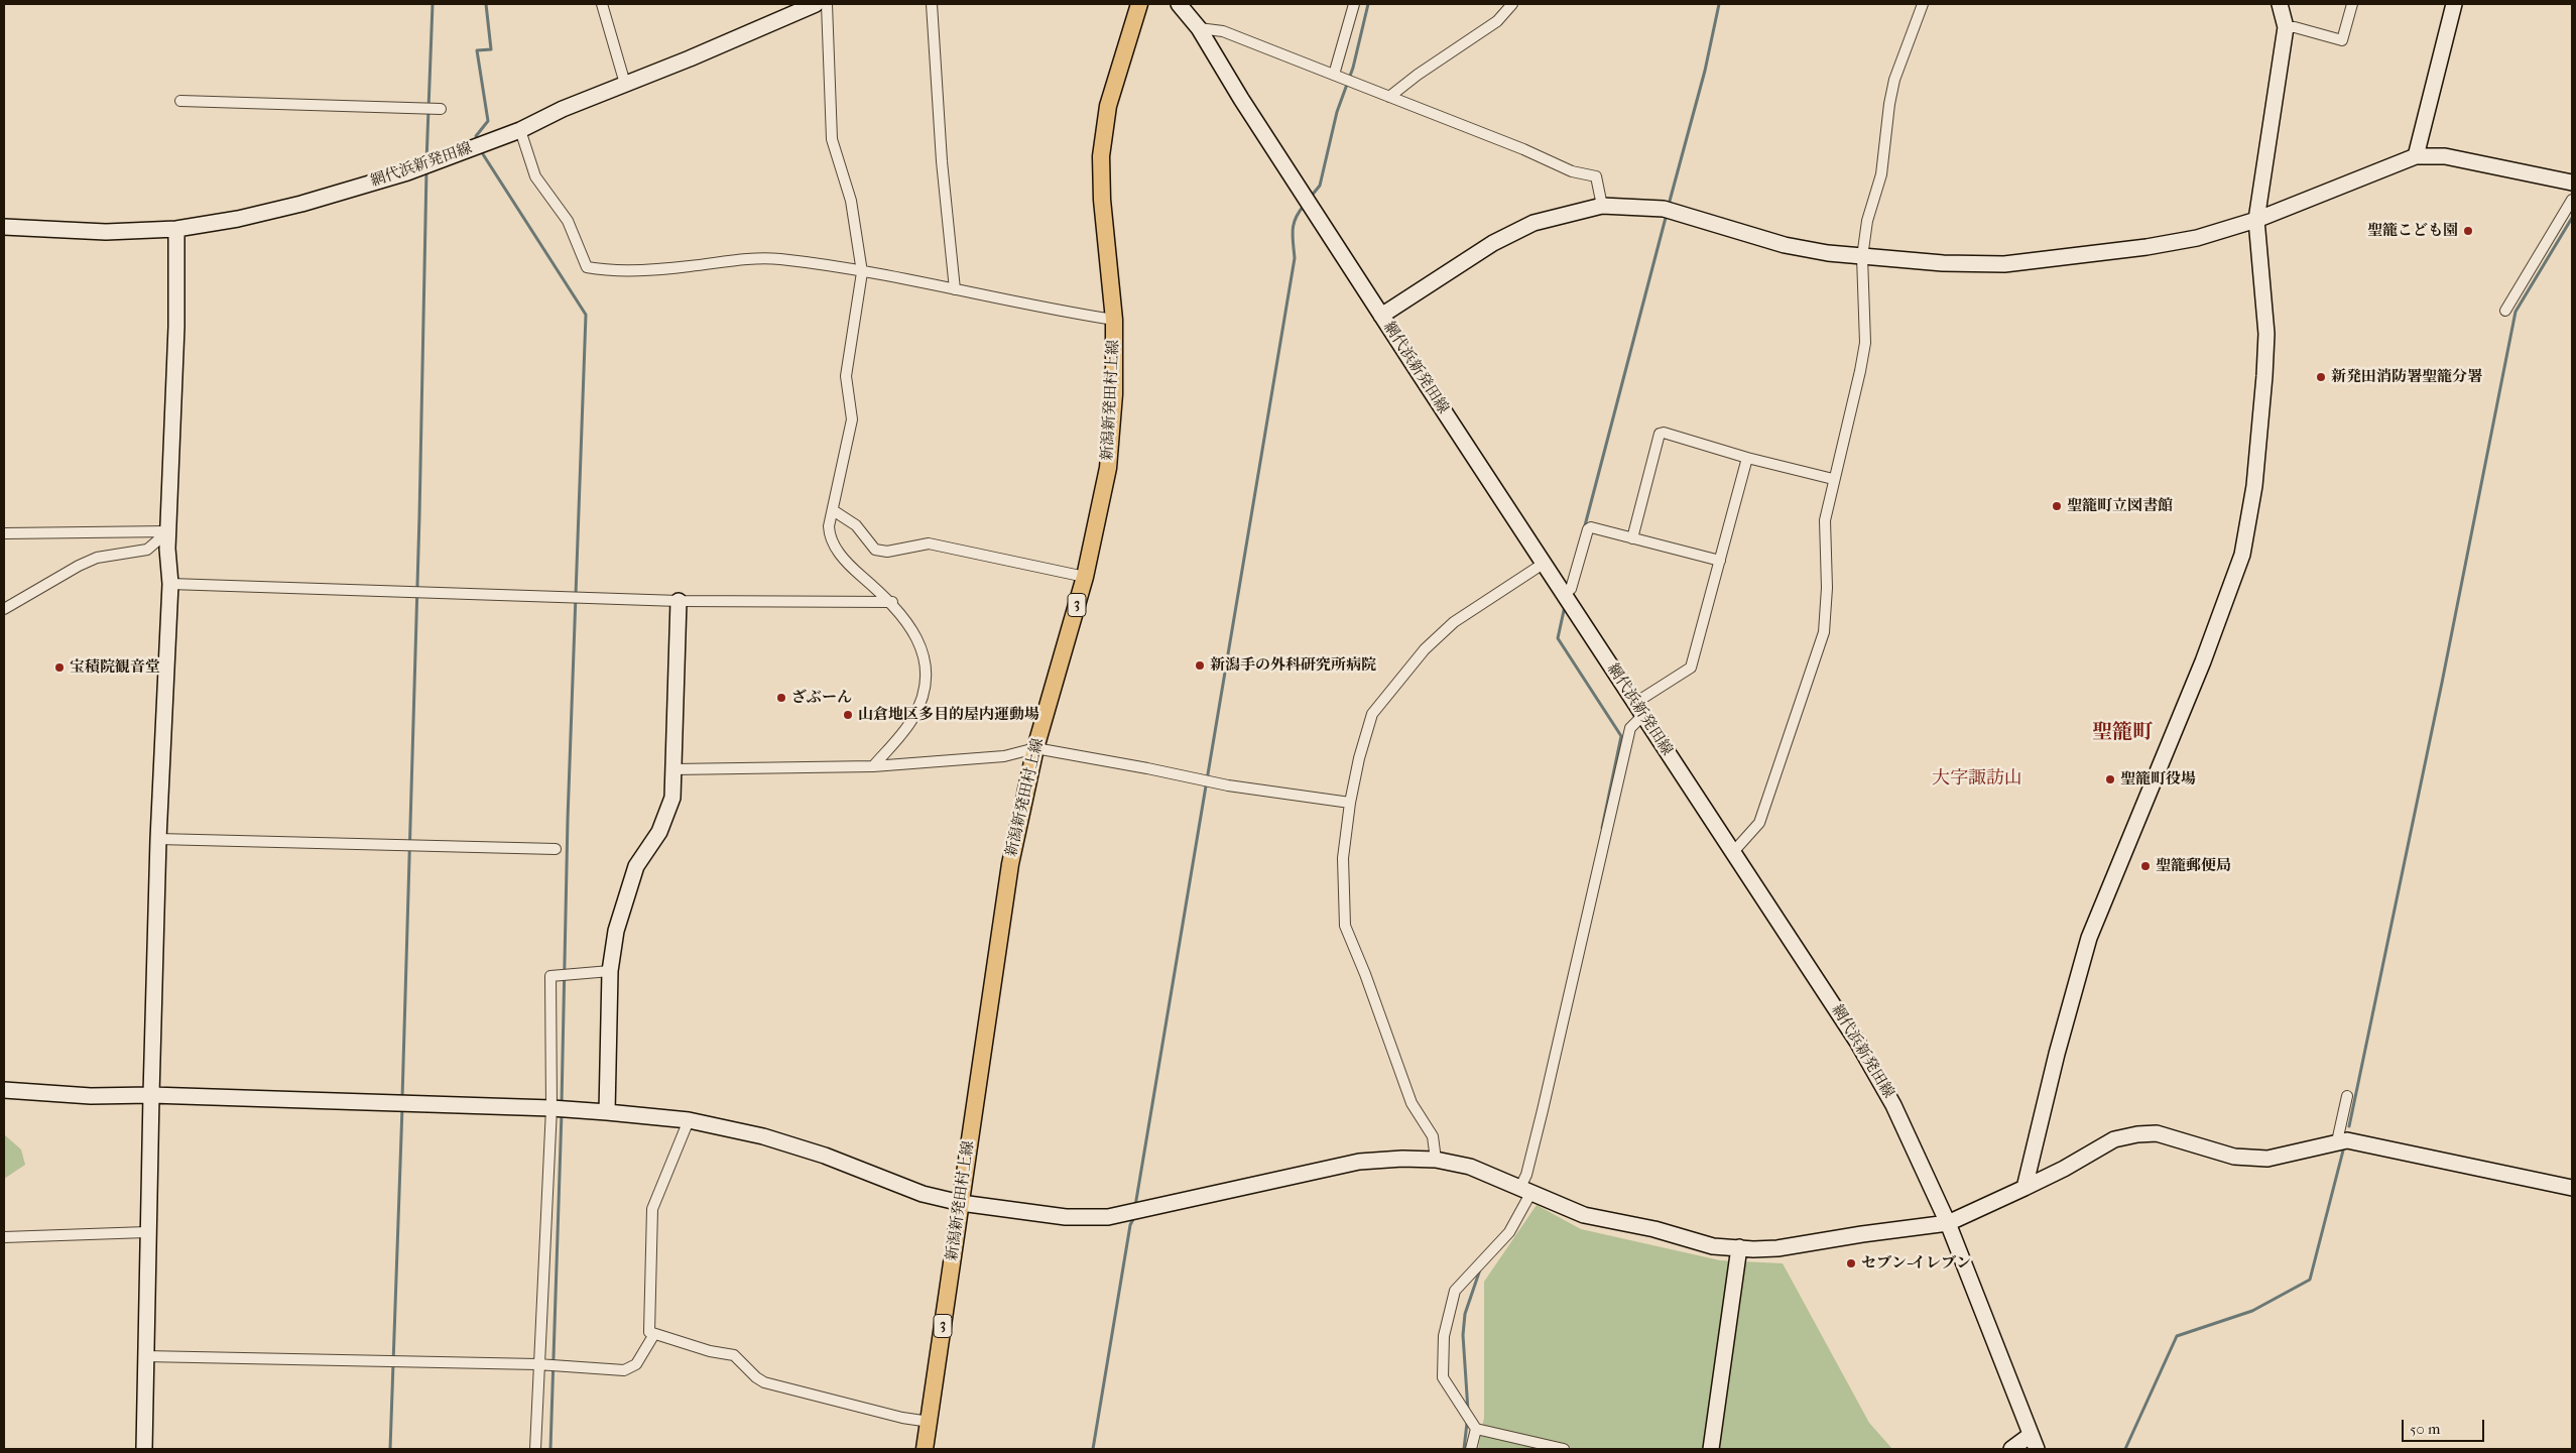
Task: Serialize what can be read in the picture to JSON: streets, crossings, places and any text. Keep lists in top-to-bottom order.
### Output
{
  "streets": {
    "main road": ["新潟新発田村上線", "3"],
    "street": ["網代浜新発田線"]
  },
  "districts": ["聖籠町", "大字諏訪山"],
  "places": [
    "聖籠こども園",
    "新発田消防署聖籠分署",
    "聖籠町立図書館",
    "新潟手の外科研究所病院",
    "宝積院観音堂",
    "ざぶーん",
    "山倉地区多目的屋内運動場",
    "聖籠町役場",
    "聖籠郵便局",
    "セブン-イレブン"
  ],
  "scale_bar": "50 m"
}
